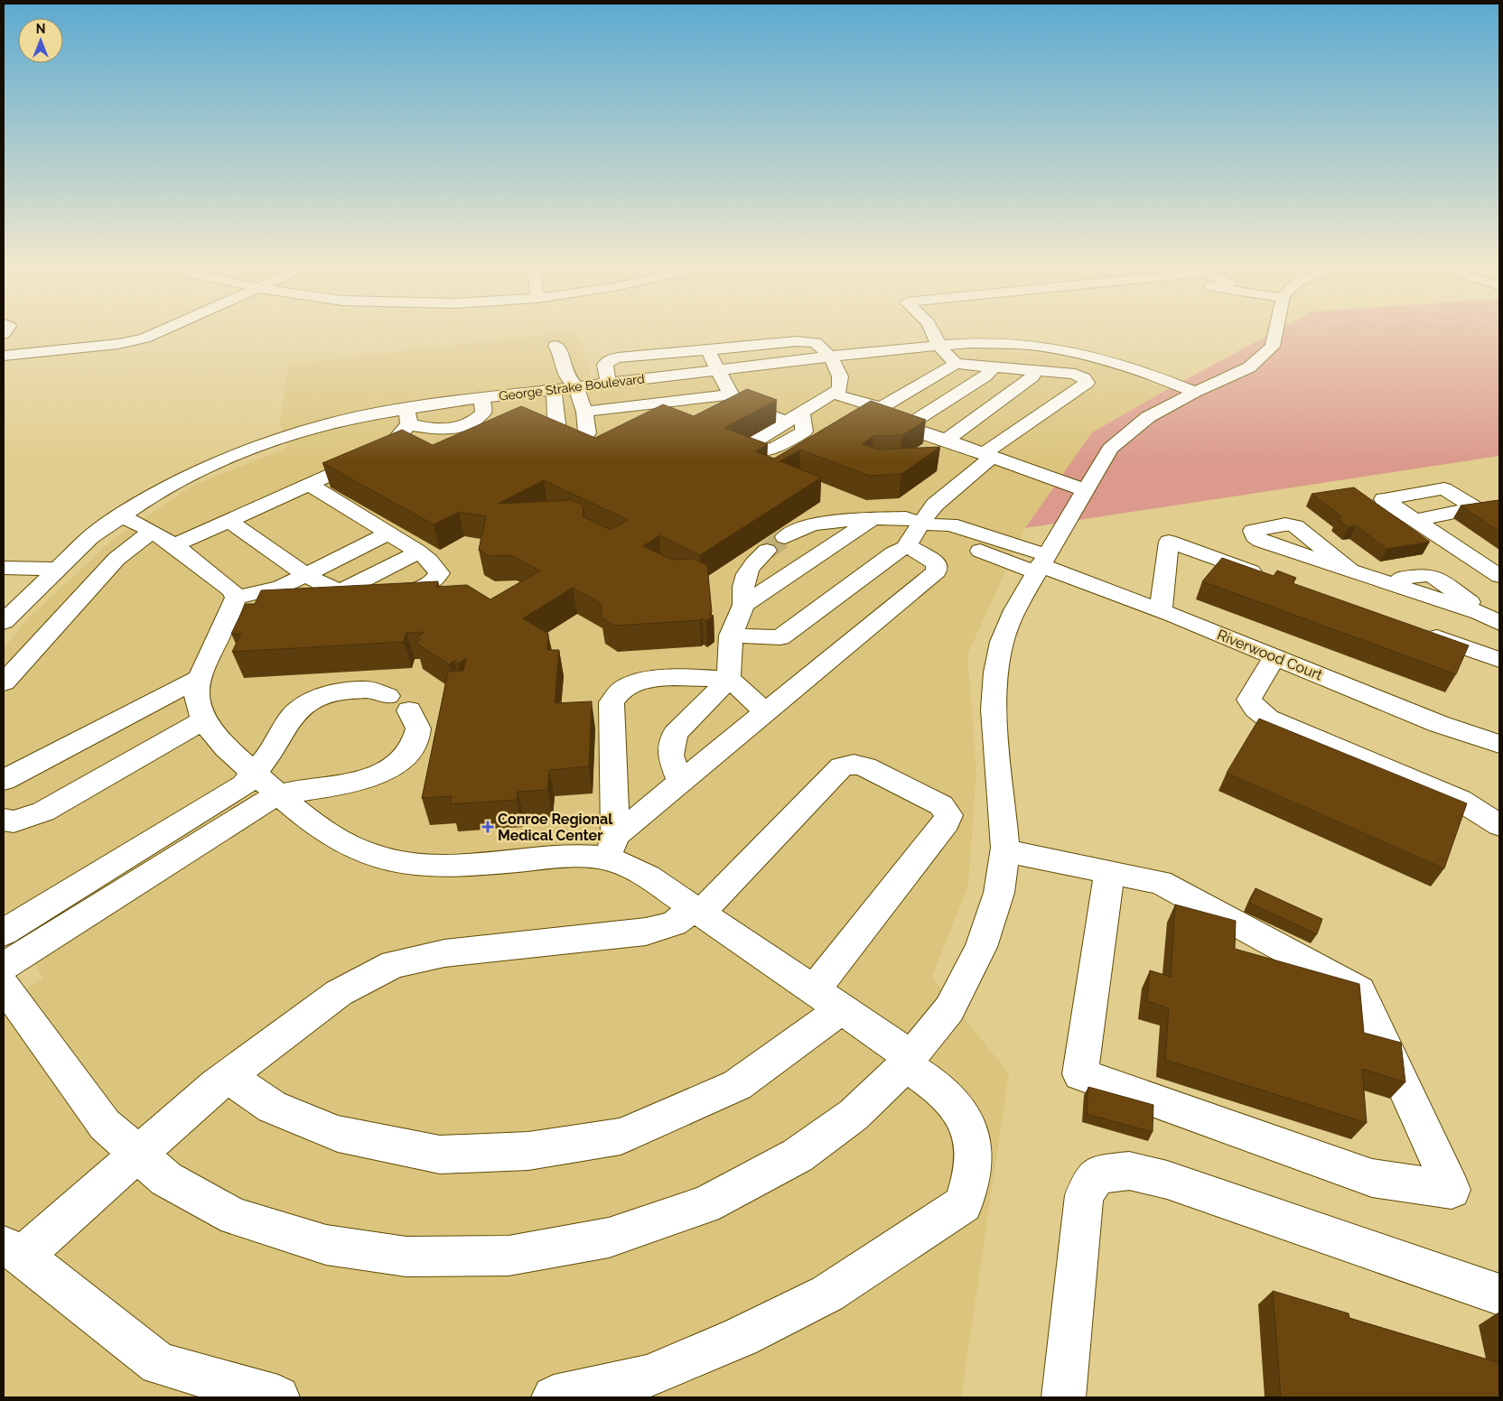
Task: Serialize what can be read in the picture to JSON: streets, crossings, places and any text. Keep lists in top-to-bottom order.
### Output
{
  "streets": {
    "street": ["George Strake Boulevard", "Riverwood Court"]
  },
  "places": {
    "health": ["Conroe Regional Medical Center"]
  },
  "north": "top"
}
